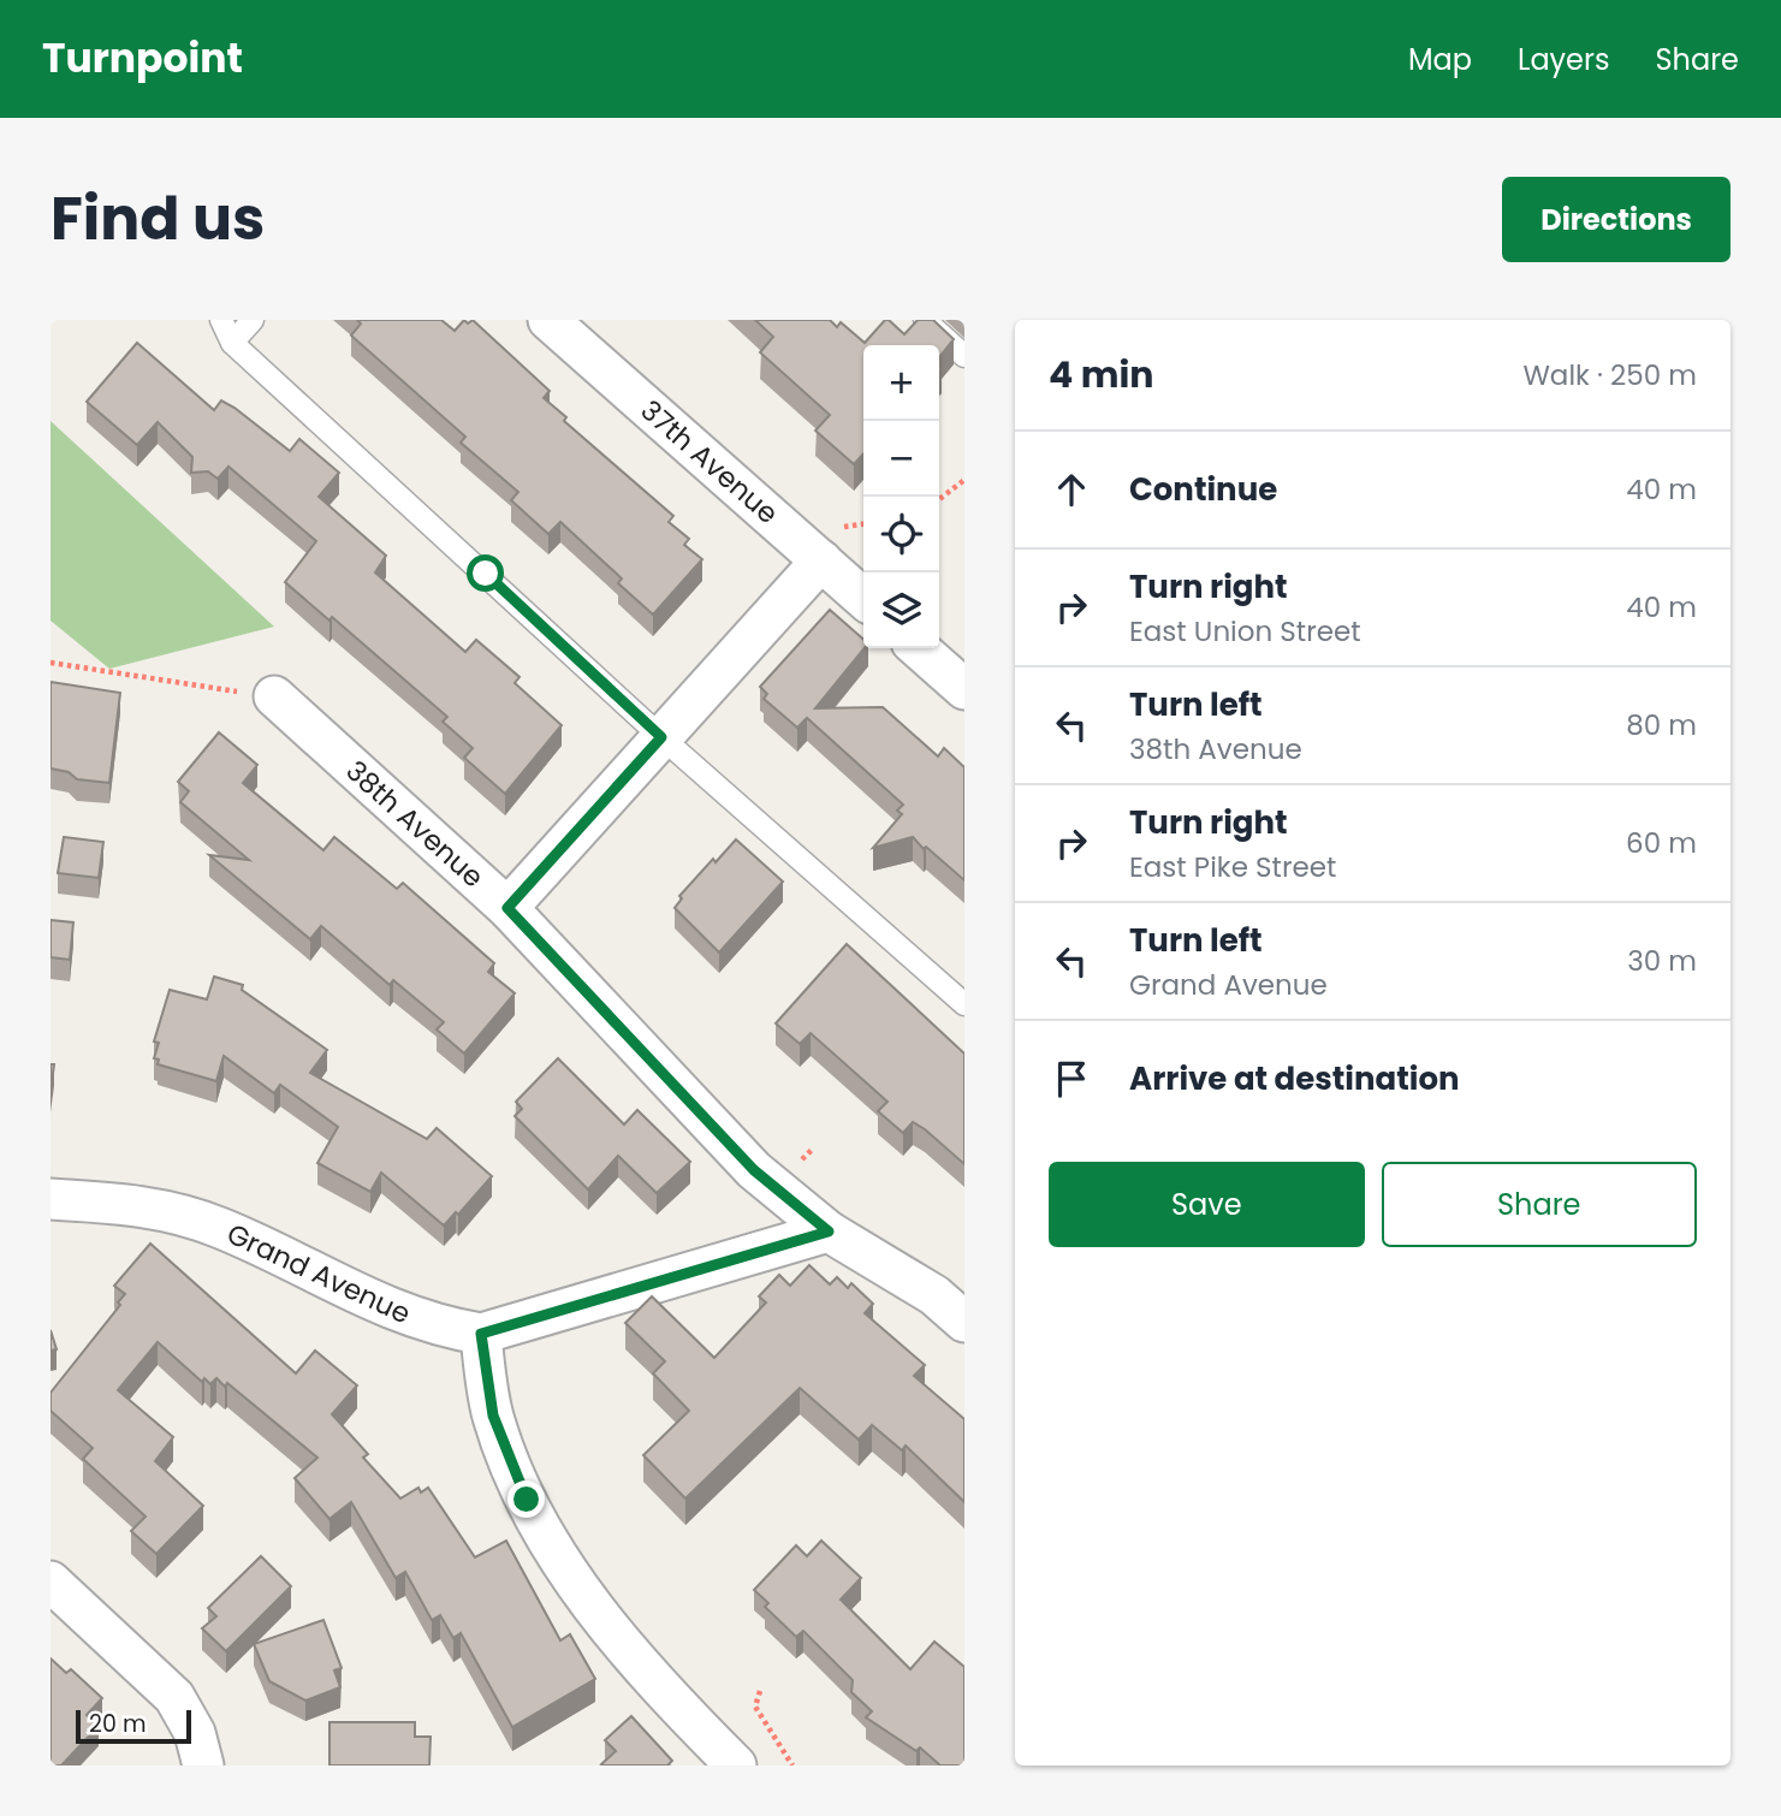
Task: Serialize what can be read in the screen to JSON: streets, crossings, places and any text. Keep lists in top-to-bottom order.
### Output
{
  "streets": {
    "street": ["37th Avenue", "38th Avenue", "Grand Avenue"]
  },
  "scale_bar": "20 m",
  "page": {
    "header": "Turnpoint",
    "nav": ["Map", "Layers", "Share"],
    "title": "Find us",
    "buttons": [
      "Directions",
      ["Save", "Share"]
    ],
    "heading": ["4 min", "Walk · 250 m"],
    "map_buttons": ["+", "−"],
    "list": [
      ["Continue", "40 m"],
      ["Turn right", "East Union Street", "40 m"],
      ["Turn left", "38th Avenue", "80 m"],
      ["Turn right", "East Pike Street", "60 m"],
      ["Turn left", "Grand Avenue", "30 m"],
      "Arrive at destination"
    ],
    "scale": "20 m"
  }
}
